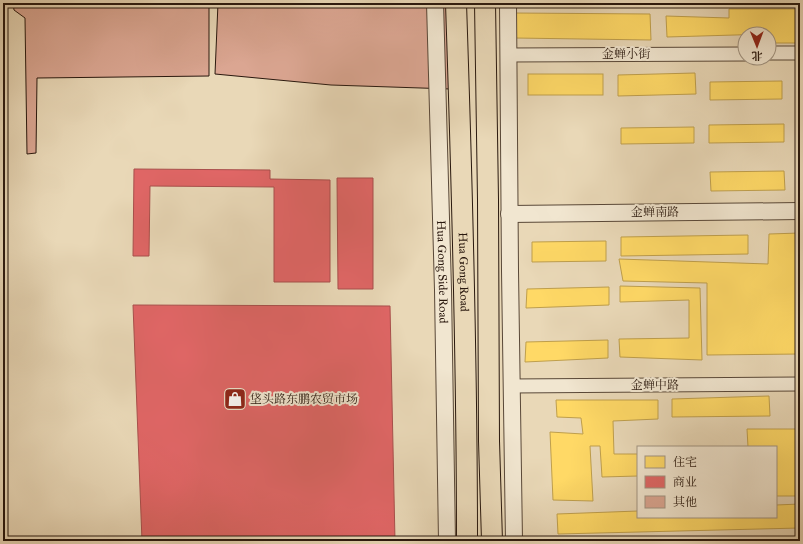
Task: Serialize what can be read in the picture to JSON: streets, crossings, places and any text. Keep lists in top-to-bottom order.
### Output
{
  "streets": {
    "main road": ["Hua Gong Road"],
    "street": [
      "金蝉小街",
      "金蝉南路",
      "Hua Gong Side Road",
      "金蝉中路"
    ]
  },
  "places": {
    "shop": ["垡头路东鹏农贸市场"]
  },
  "legend": ["住宅", "商业", "其他"],
  "north": "bottom"
}
